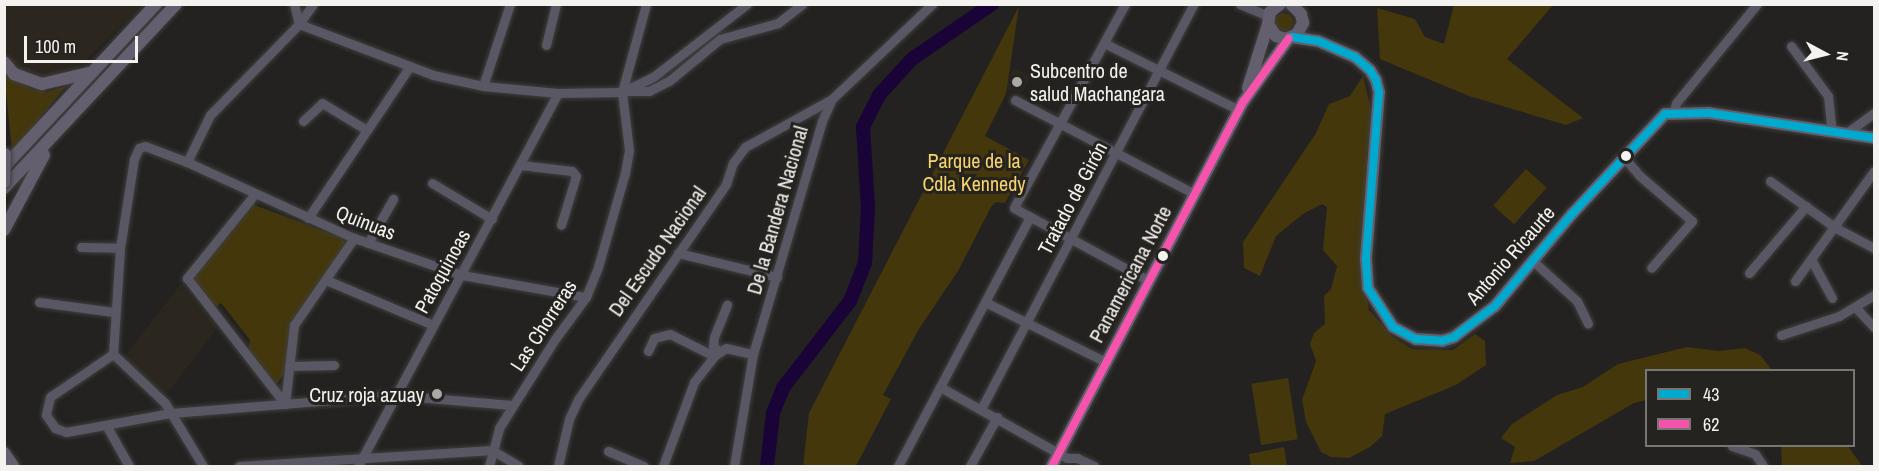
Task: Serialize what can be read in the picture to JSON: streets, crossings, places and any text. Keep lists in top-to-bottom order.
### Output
{
  "streets": {
    "main road": ["Antonio Ricaurte", "Panamericana Norte"],
    "street": [
      "Tratado de Girón",
      "De la Bandera Nacional",
      "Quinuas",
      "Del Escudo Nacional",
      "Patoquinoas",
      "Las Chorreras"
    ]
  },
  "crossings": [
    ["De la Bandera Nacional", "Del Escudo Nacional"],
    ["Quinuas", "Patoquinoas"],
    ["Quinuas", "Las Chorreras"],
    ["Antonio Ricaurte", "Panamericana Norte"]
  ],
  "parks": ["Parque de la Cdla Kennedy"],
  "places": ["Subcentro de salud Machangara", "Cruz roja azuay"],
  "lines": ["transit line 43", "transit line 62"],
  "legend": ["43", "62"],
  "scale_bar": "100 m",
  "north": "right"
}
